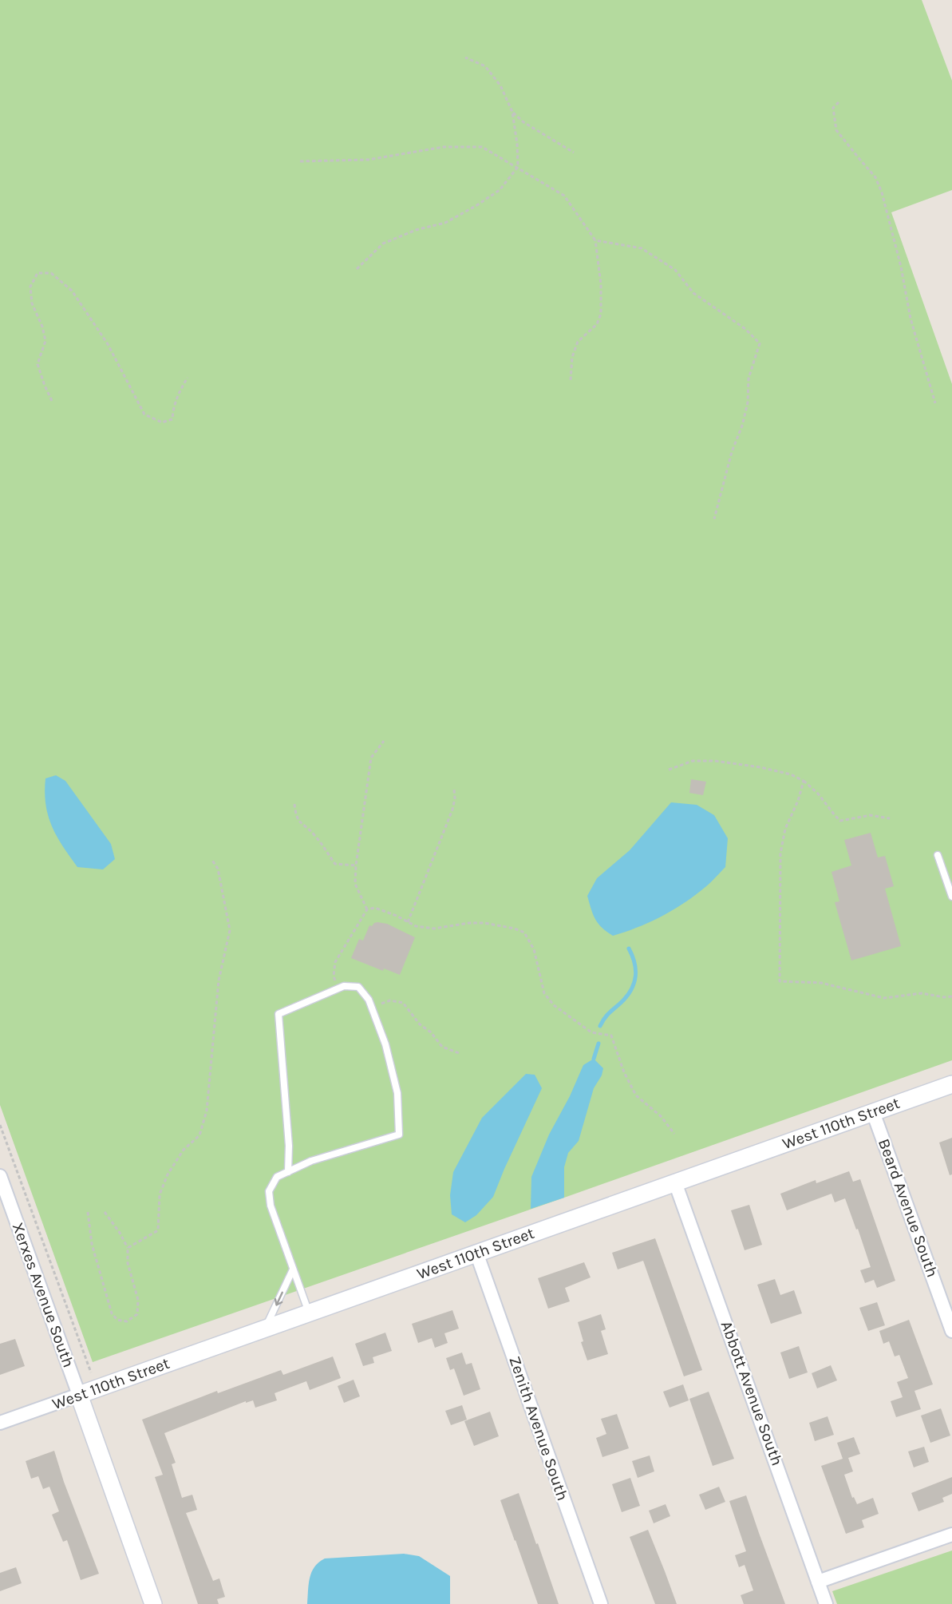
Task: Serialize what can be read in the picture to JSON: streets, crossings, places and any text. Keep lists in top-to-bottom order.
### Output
{
  "streets": {
    "street": [
      "West 110th Street",
      "Beard Avenue South",
      "Xerxes Avenue South",
      "Abbott Avenue South",
      "Zenith Avenue South"
    ]
  },
  "crossings": [
    ["West 110th Street", "Beard Avenue South"],
    ["West 110th Street", "Xerxes Avenue South"],
    ["West 110th Street", "Abbott Avenue South"],
    ["West 110th Street", "Zenith Avenue South"]
  ]
}
